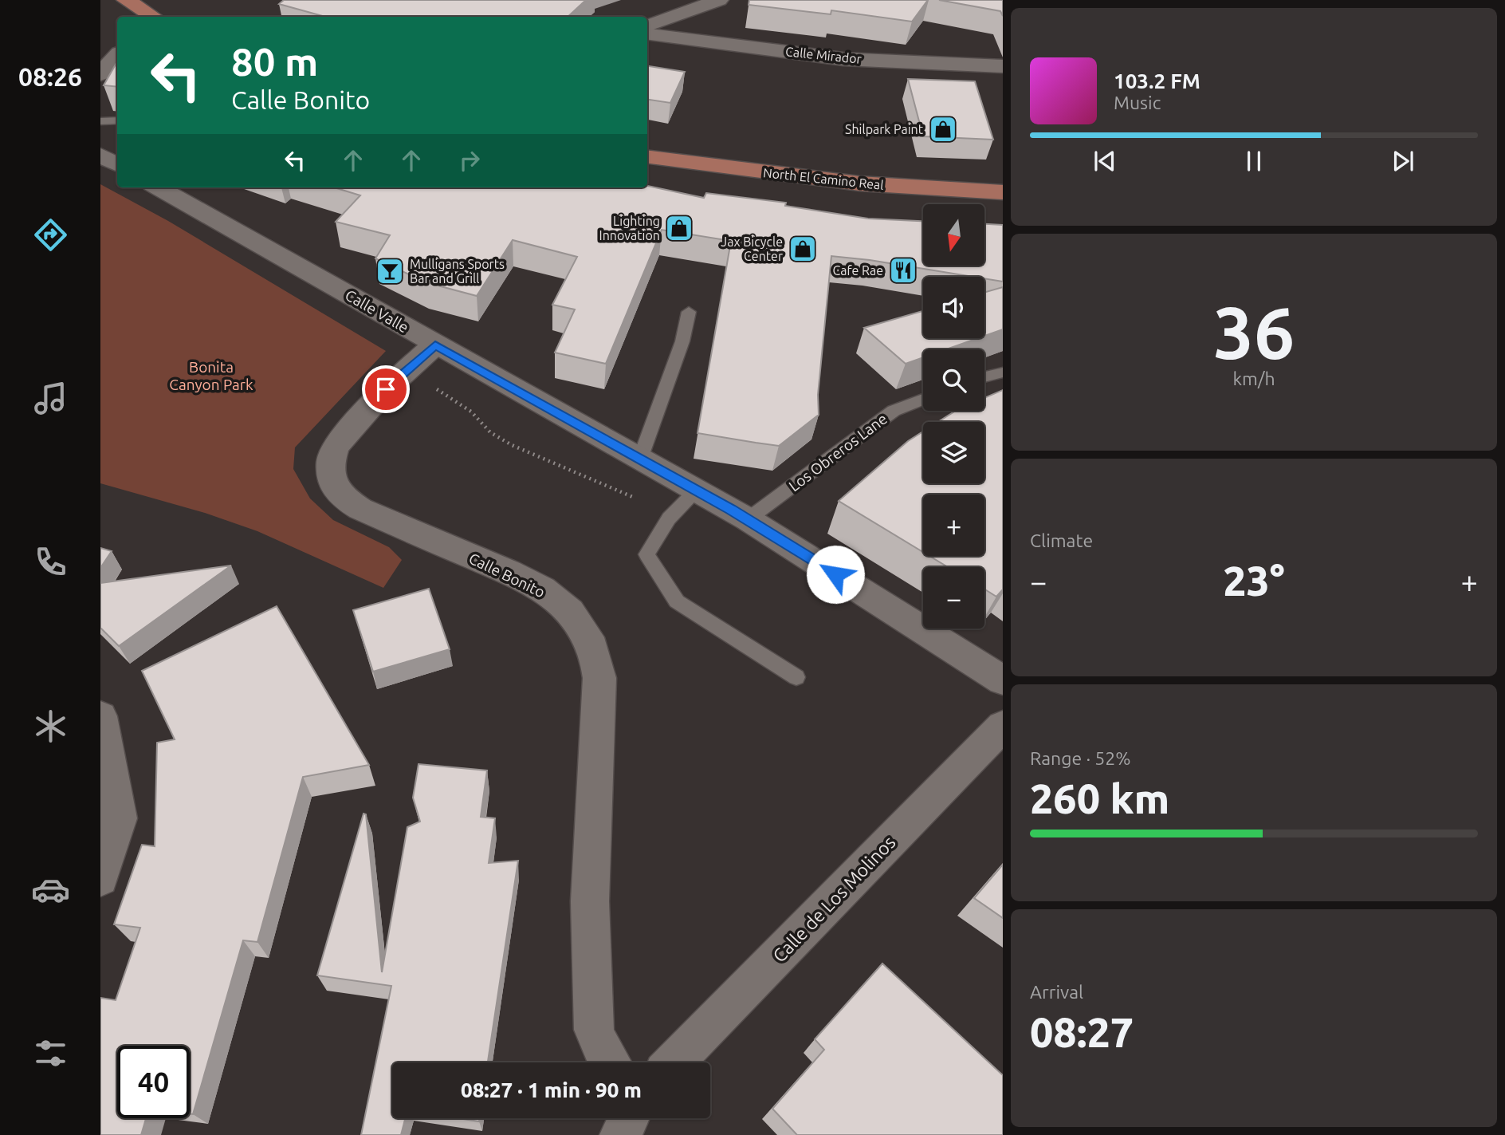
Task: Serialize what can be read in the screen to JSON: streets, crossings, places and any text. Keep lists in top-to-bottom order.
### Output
{
  "streets": {
    "main road": ["North El Camino Real"],
    "street": [
      "Calle Mirador",
      "Calle Valle",
      "Calle Bonito",
      "Calle de Los Molinos"
    ],
    "lane": ["Los Obreros Lane"]
  },
  "crossings": [
    ["Calle Valle", "Los Obreros Lane"],
    ["Calle Valle", "Calle Bonito"]
  ],
  "parks": ["Bonita Canyon Park"],
  "places": {
    "shop": ["Shilpark Paint", "Lighting Innovation", "Jax Bicycle Center"],
    "restaurant": ["Cafe Rae"],
    "bar": ["Mulligans Sports Bar and Grill"]
  },
  "north": "bottom",
  "page": {
    "tabs": "08:26",
    "turn": ["80 m", "Calle Bonito"],
    "song": ["103.2 FM", "Music"],
    "map_buttons": ["+", "−"],
    "tile": [
      ["36", "km/h"],
      "Climate",
      ["Range · 52%", "260 km"],
      ["Arrival", "08:27"]
    ],
    "heat": ["−", "23°", "+"],
    "limit": "40",
    "trip": "08:27 · 1 min · 90 m"
  }
}
